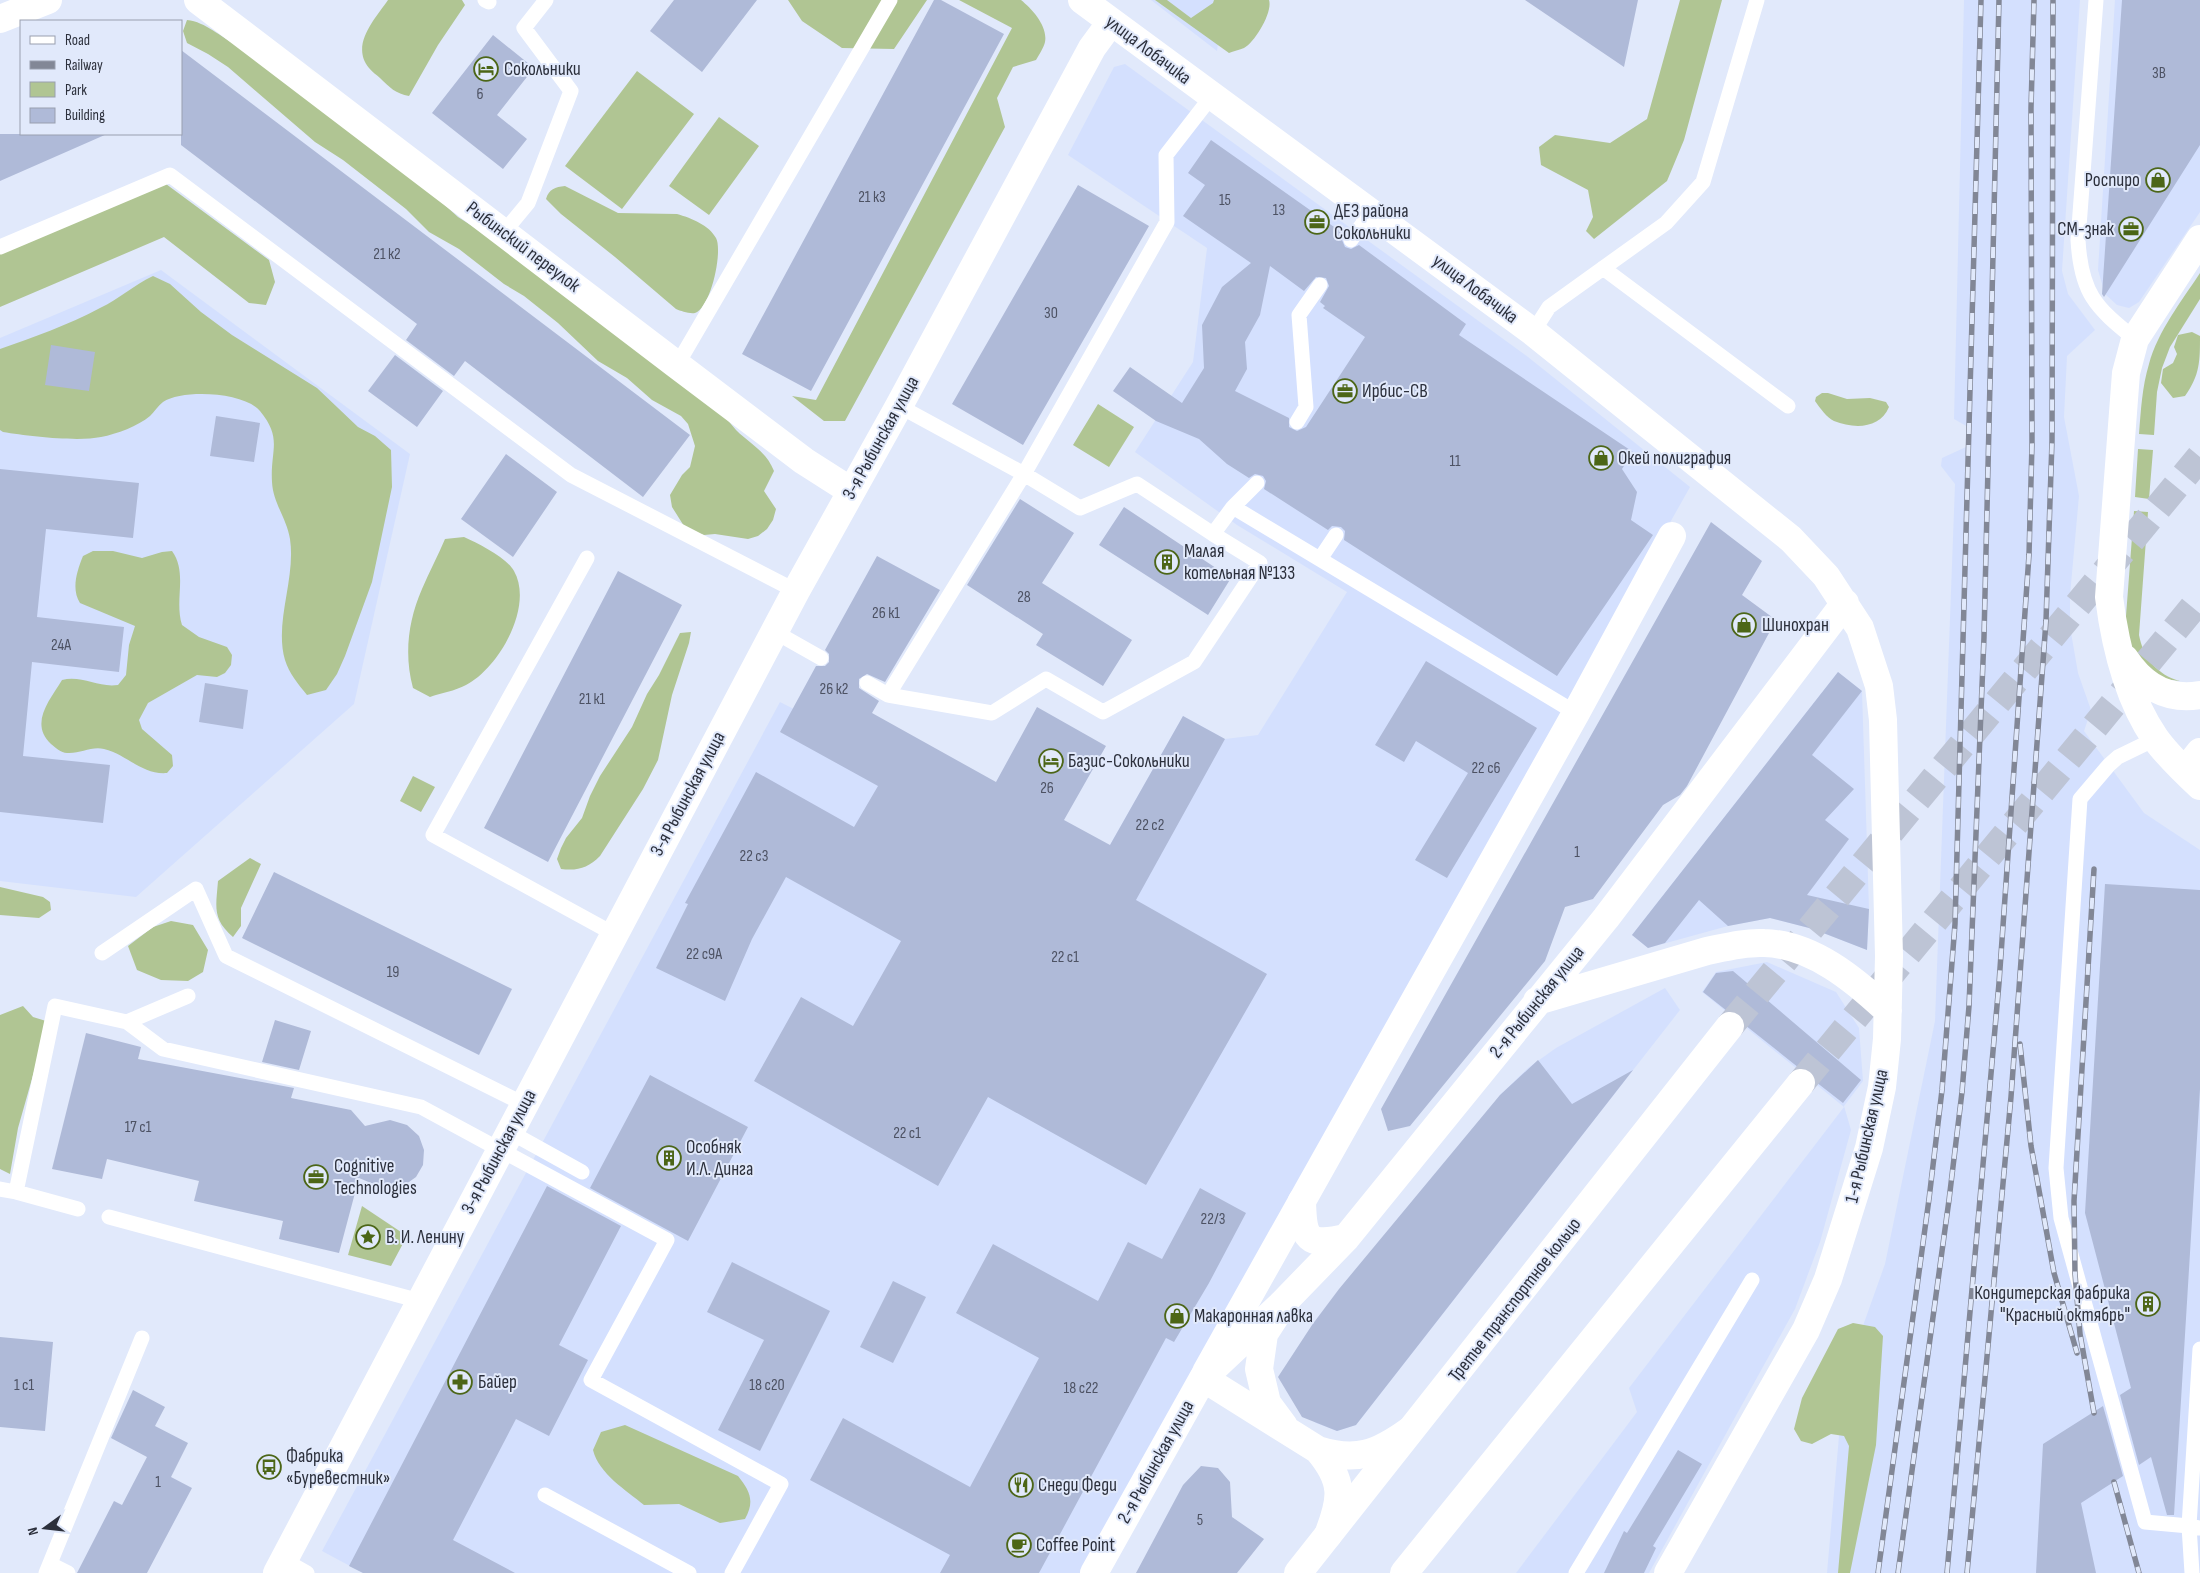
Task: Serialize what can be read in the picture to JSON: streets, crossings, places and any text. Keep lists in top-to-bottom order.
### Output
{
  "streets": {
    "street": [
      "улица Лобачика",
      "Рыбинский переулок",
      "3-я Рыбинская улица",
      "2-я Рыбинская улица",
      "1-я Рыбинская улица",
      "Третье транспортное кольцо"
    ]
  },
  "crossings": [
    ["улица Лобачика", "3-я Рыбинская улица"],
    ["улица Лобачика", "2-я Рыбинская улица"],
    ["улица Лобачика", "1-я Рыбинская улица"],
    ["Рыбинский переулок", "3-я Рыбинская улица"],
    ["2-я Рыбинская улица", "1-я Рыбинская улица"]
  ],
  "places": {
    "hotel": ["Сокольники", "Базис-Сокольники"],
    "shop": [
      "Роспиро",
      "Окей полиграфия",
      "Шинохран",
      "Макаронная лавка"
    ],
    "office": [
      "ДЕЗ района Сокольники",
      "СМ-знак",
      "Ирбис-СВ",
      "Cognitive Technologies"
    ],
    "building": ["Малая котельная №133", "Особняк И.Л. Динга", "Кондитерская фабрика \"Красный октябрь\""],
    "place": ["В. И. Ленину"],
    "pharmacy": ["Байер"],
    "bus stop": ["Фабрика «Буревестник»"],
    "restaurant": ["Снеди Феди"],
    "cafe": ["Coffee Point"]
  },
  "house_numbers": [
    "3В",
    "6",
    "21 к3",
    "15",
    "13",
    "21 к2",
    "30",
    "11",
    "28",
    "26 к1",
    "24А",
    "26 к2",
    "21 к1",
    "22 с6",
    "26",
    "22 c2",
    "1",
    "22 с3",
    "22 с9А",
    "22 с1",
    "19",
    "17 с1",
    "22 с1",
    "22/3",
    "1 с1",
    "18 с20",
    "18 с22",
    "1",
    "5"
  ],
  "legend": [
    "Road",
    "Railway",
    "Park",
    "Building"
  ],
  "north": "left"
}
